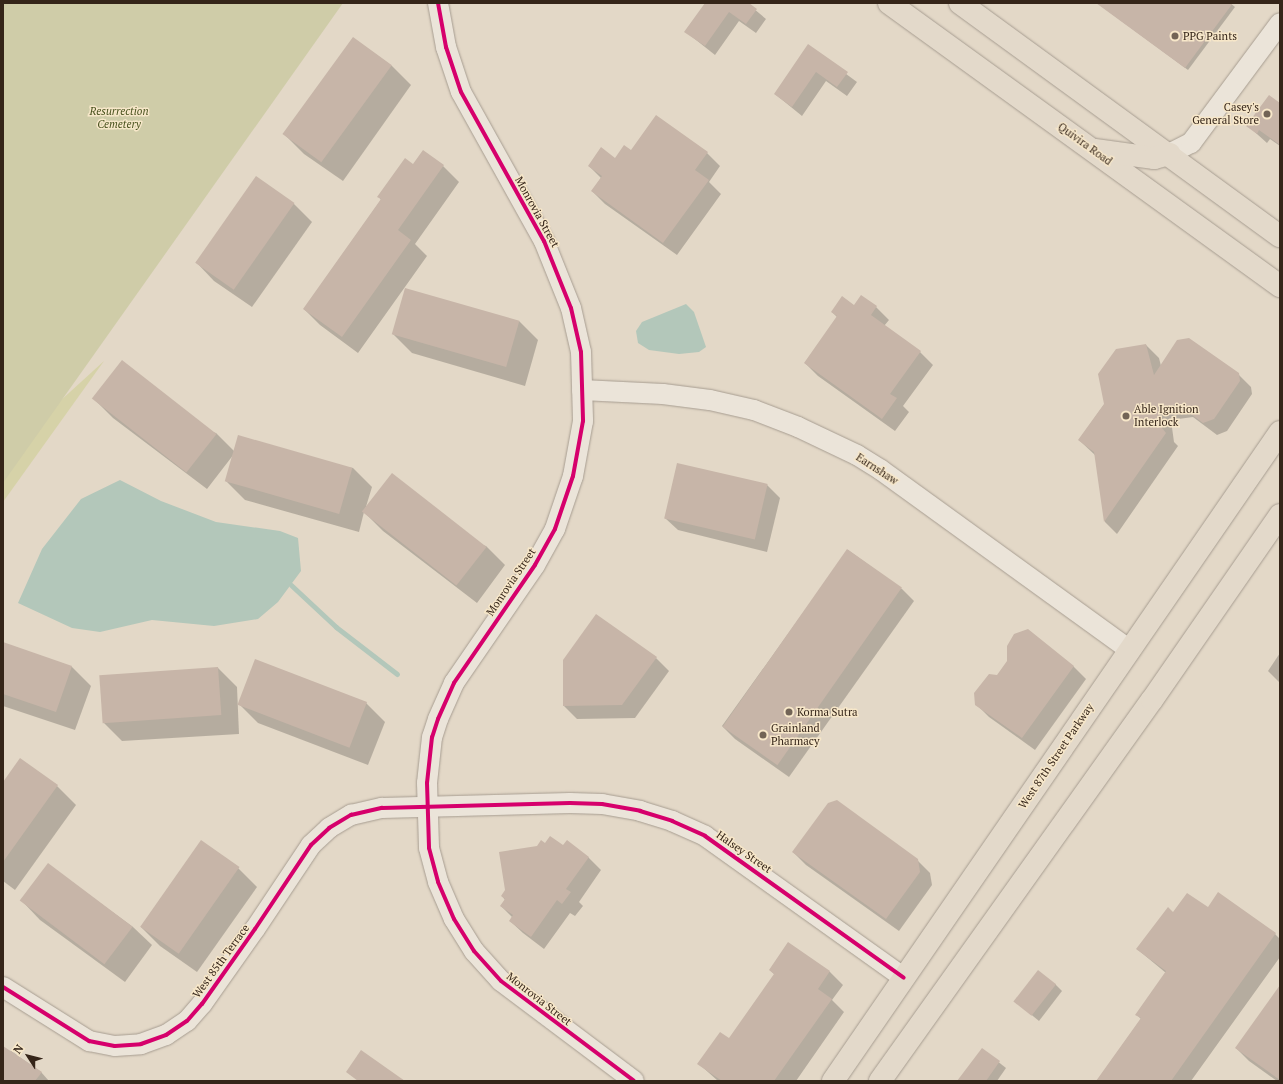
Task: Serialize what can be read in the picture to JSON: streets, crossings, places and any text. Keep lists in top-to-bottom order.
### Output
{
  "streets": {
    "main road": ["Quivira Road", "West 87th Street Parkway"],
    "street": [
      "Monrovia Street",
      "Earnshaw",
      "Halsey Street",
      "West 85th Terrace"
    ]
  },
  "crossings": [
    ["Monrovia Street", "Earnshaw"],
    ["Monrovia Street", "Halsey Street"],
    ["Monrovia Street", "West 85th Terrace"],
    ["Earnshaw", "West 87th Street Parkway"],
    ["West 87th Street Parkway", "Halsey Street"],
    ["Halsey Street", "West 85th Terrace"]
  ],
  "parks": ["Resurrection Cemetery"],
  "places": [
    "PPG Paints",
    "Casey's General Store",
    "Able Ignition Interlock",
    "Korma Sutra",
    "Grainland Pharmacy"
  ],
  "north": "top left"
}
